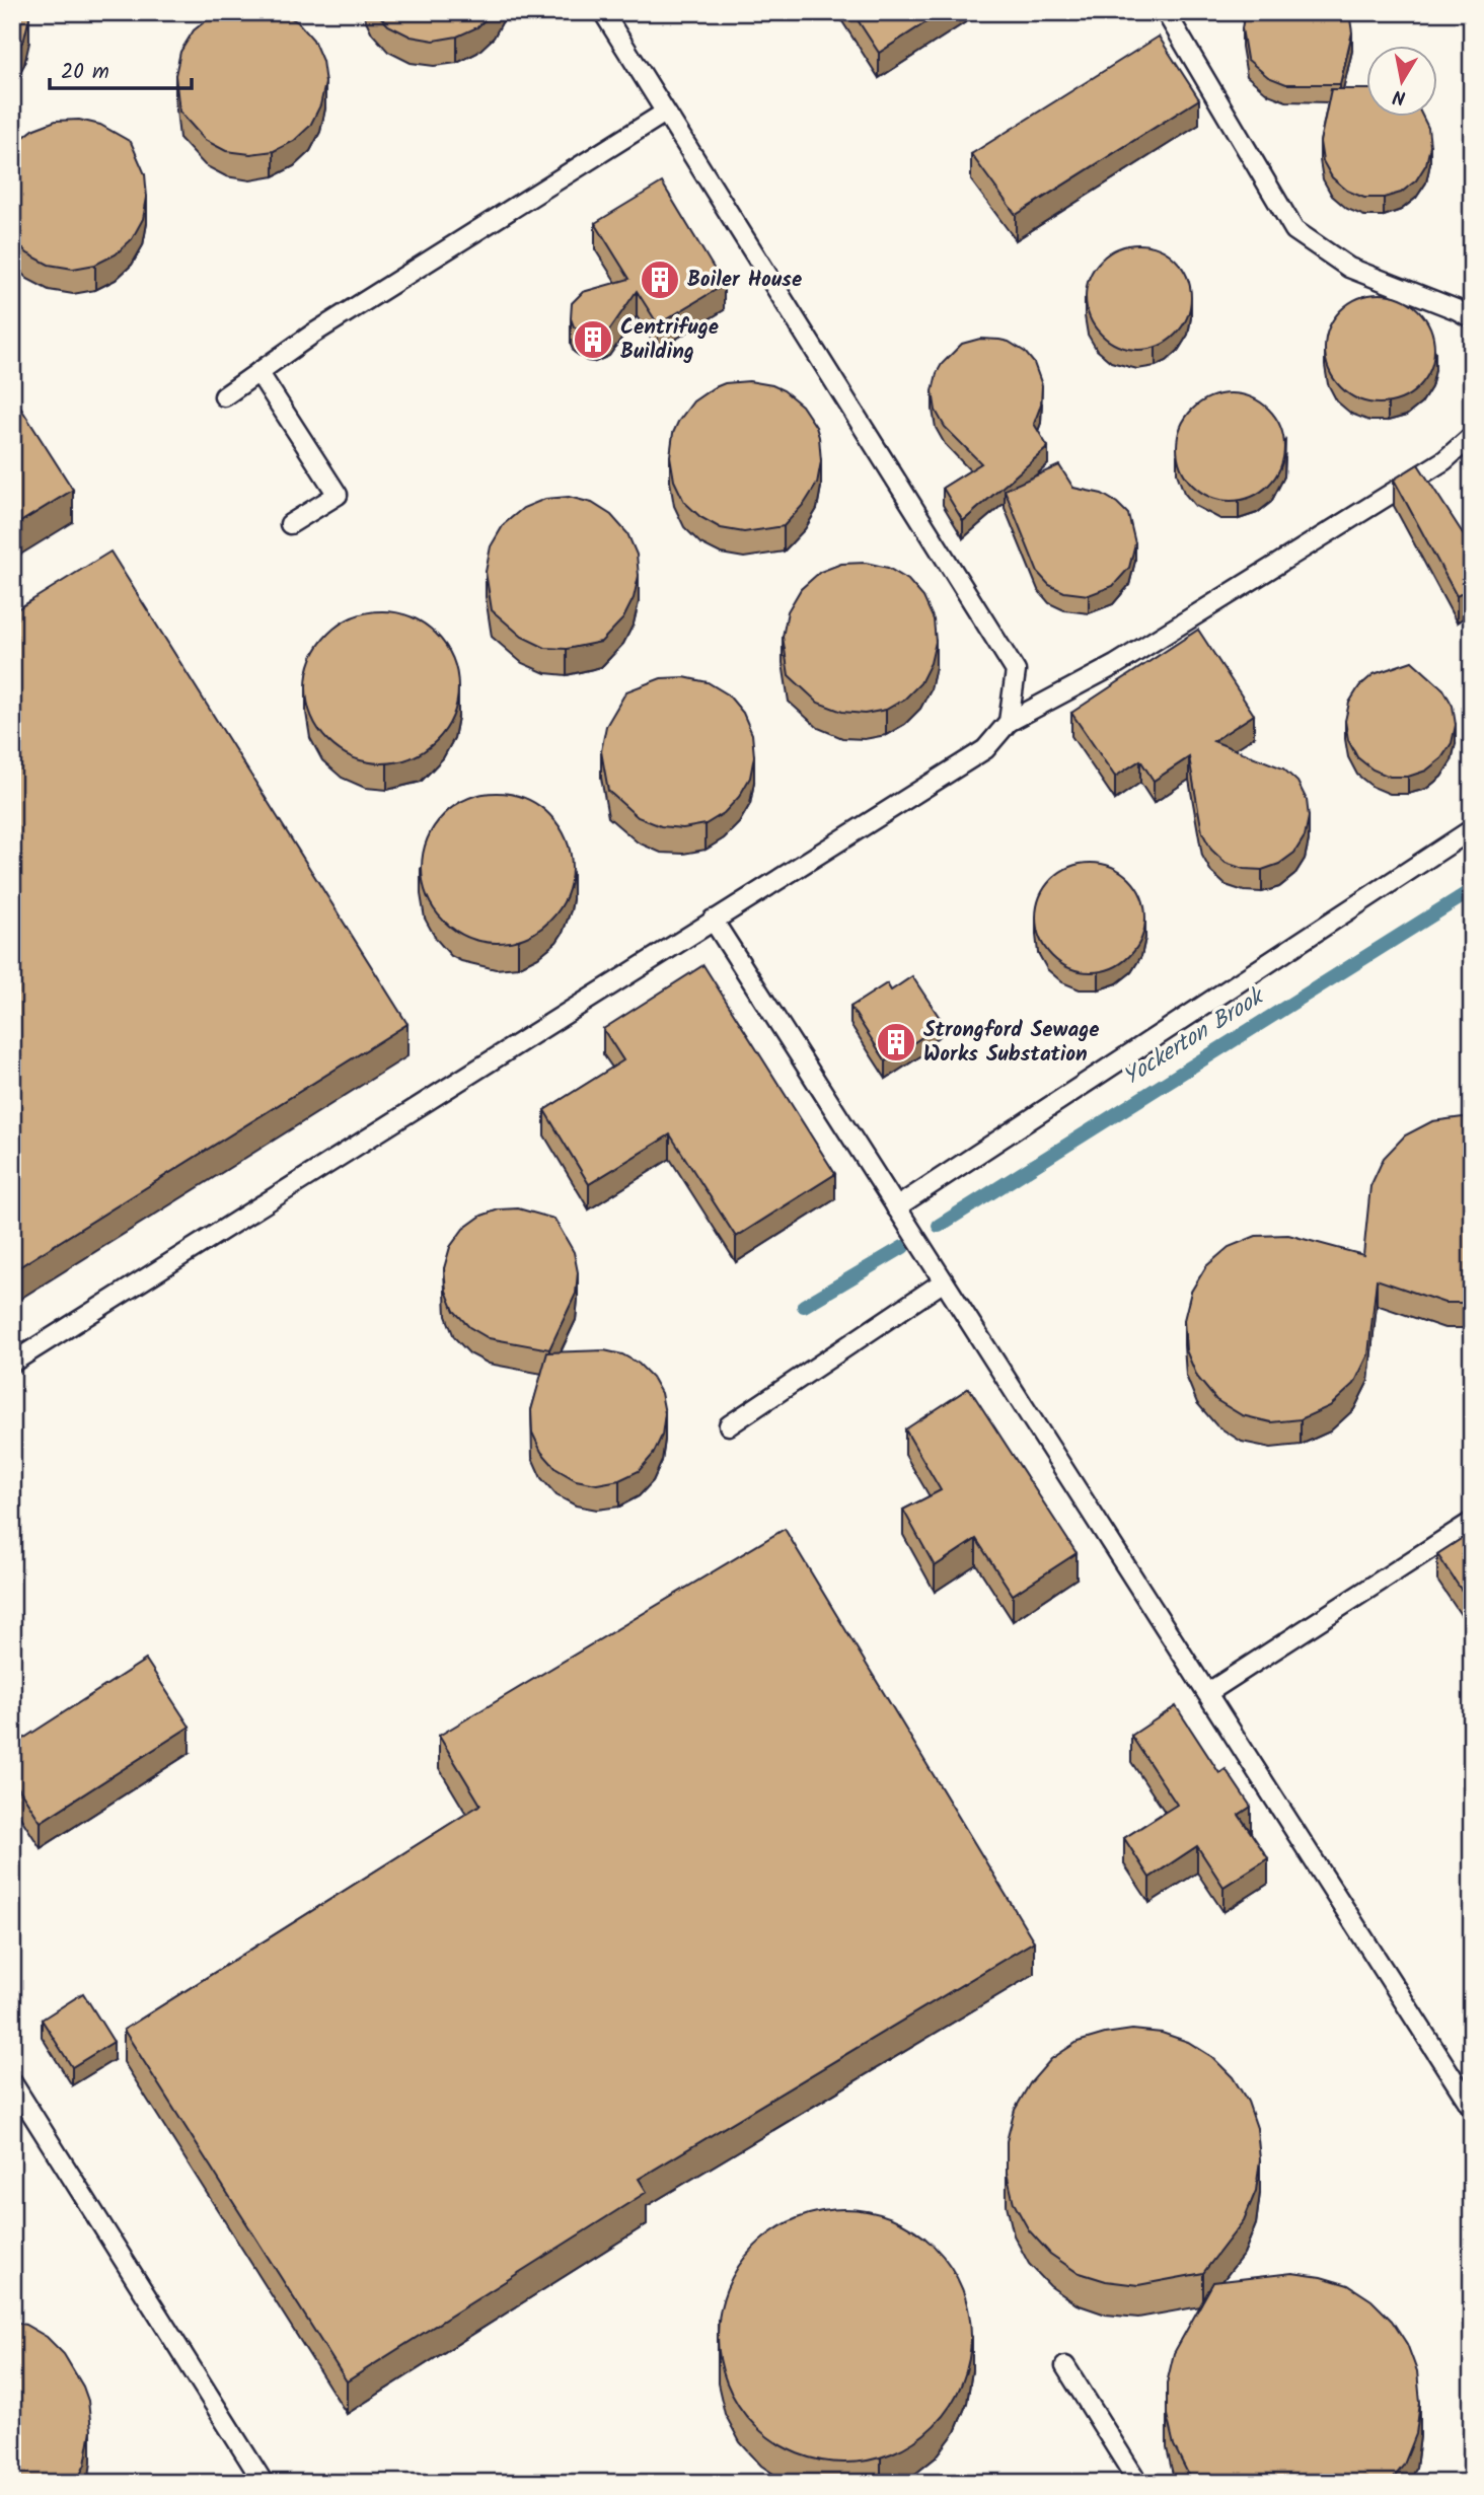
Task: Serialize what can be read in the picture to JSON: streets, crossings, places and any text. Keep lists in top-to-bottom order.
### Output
{
  "water": ["Yockerton Brook"],
  "places": {
    "building": ["Boiler House", "Centrifuge Building", "Strongford Sewage Works Substation"]
  },
  "scale_bar": "20 m",
  "north": "bottom"
}
